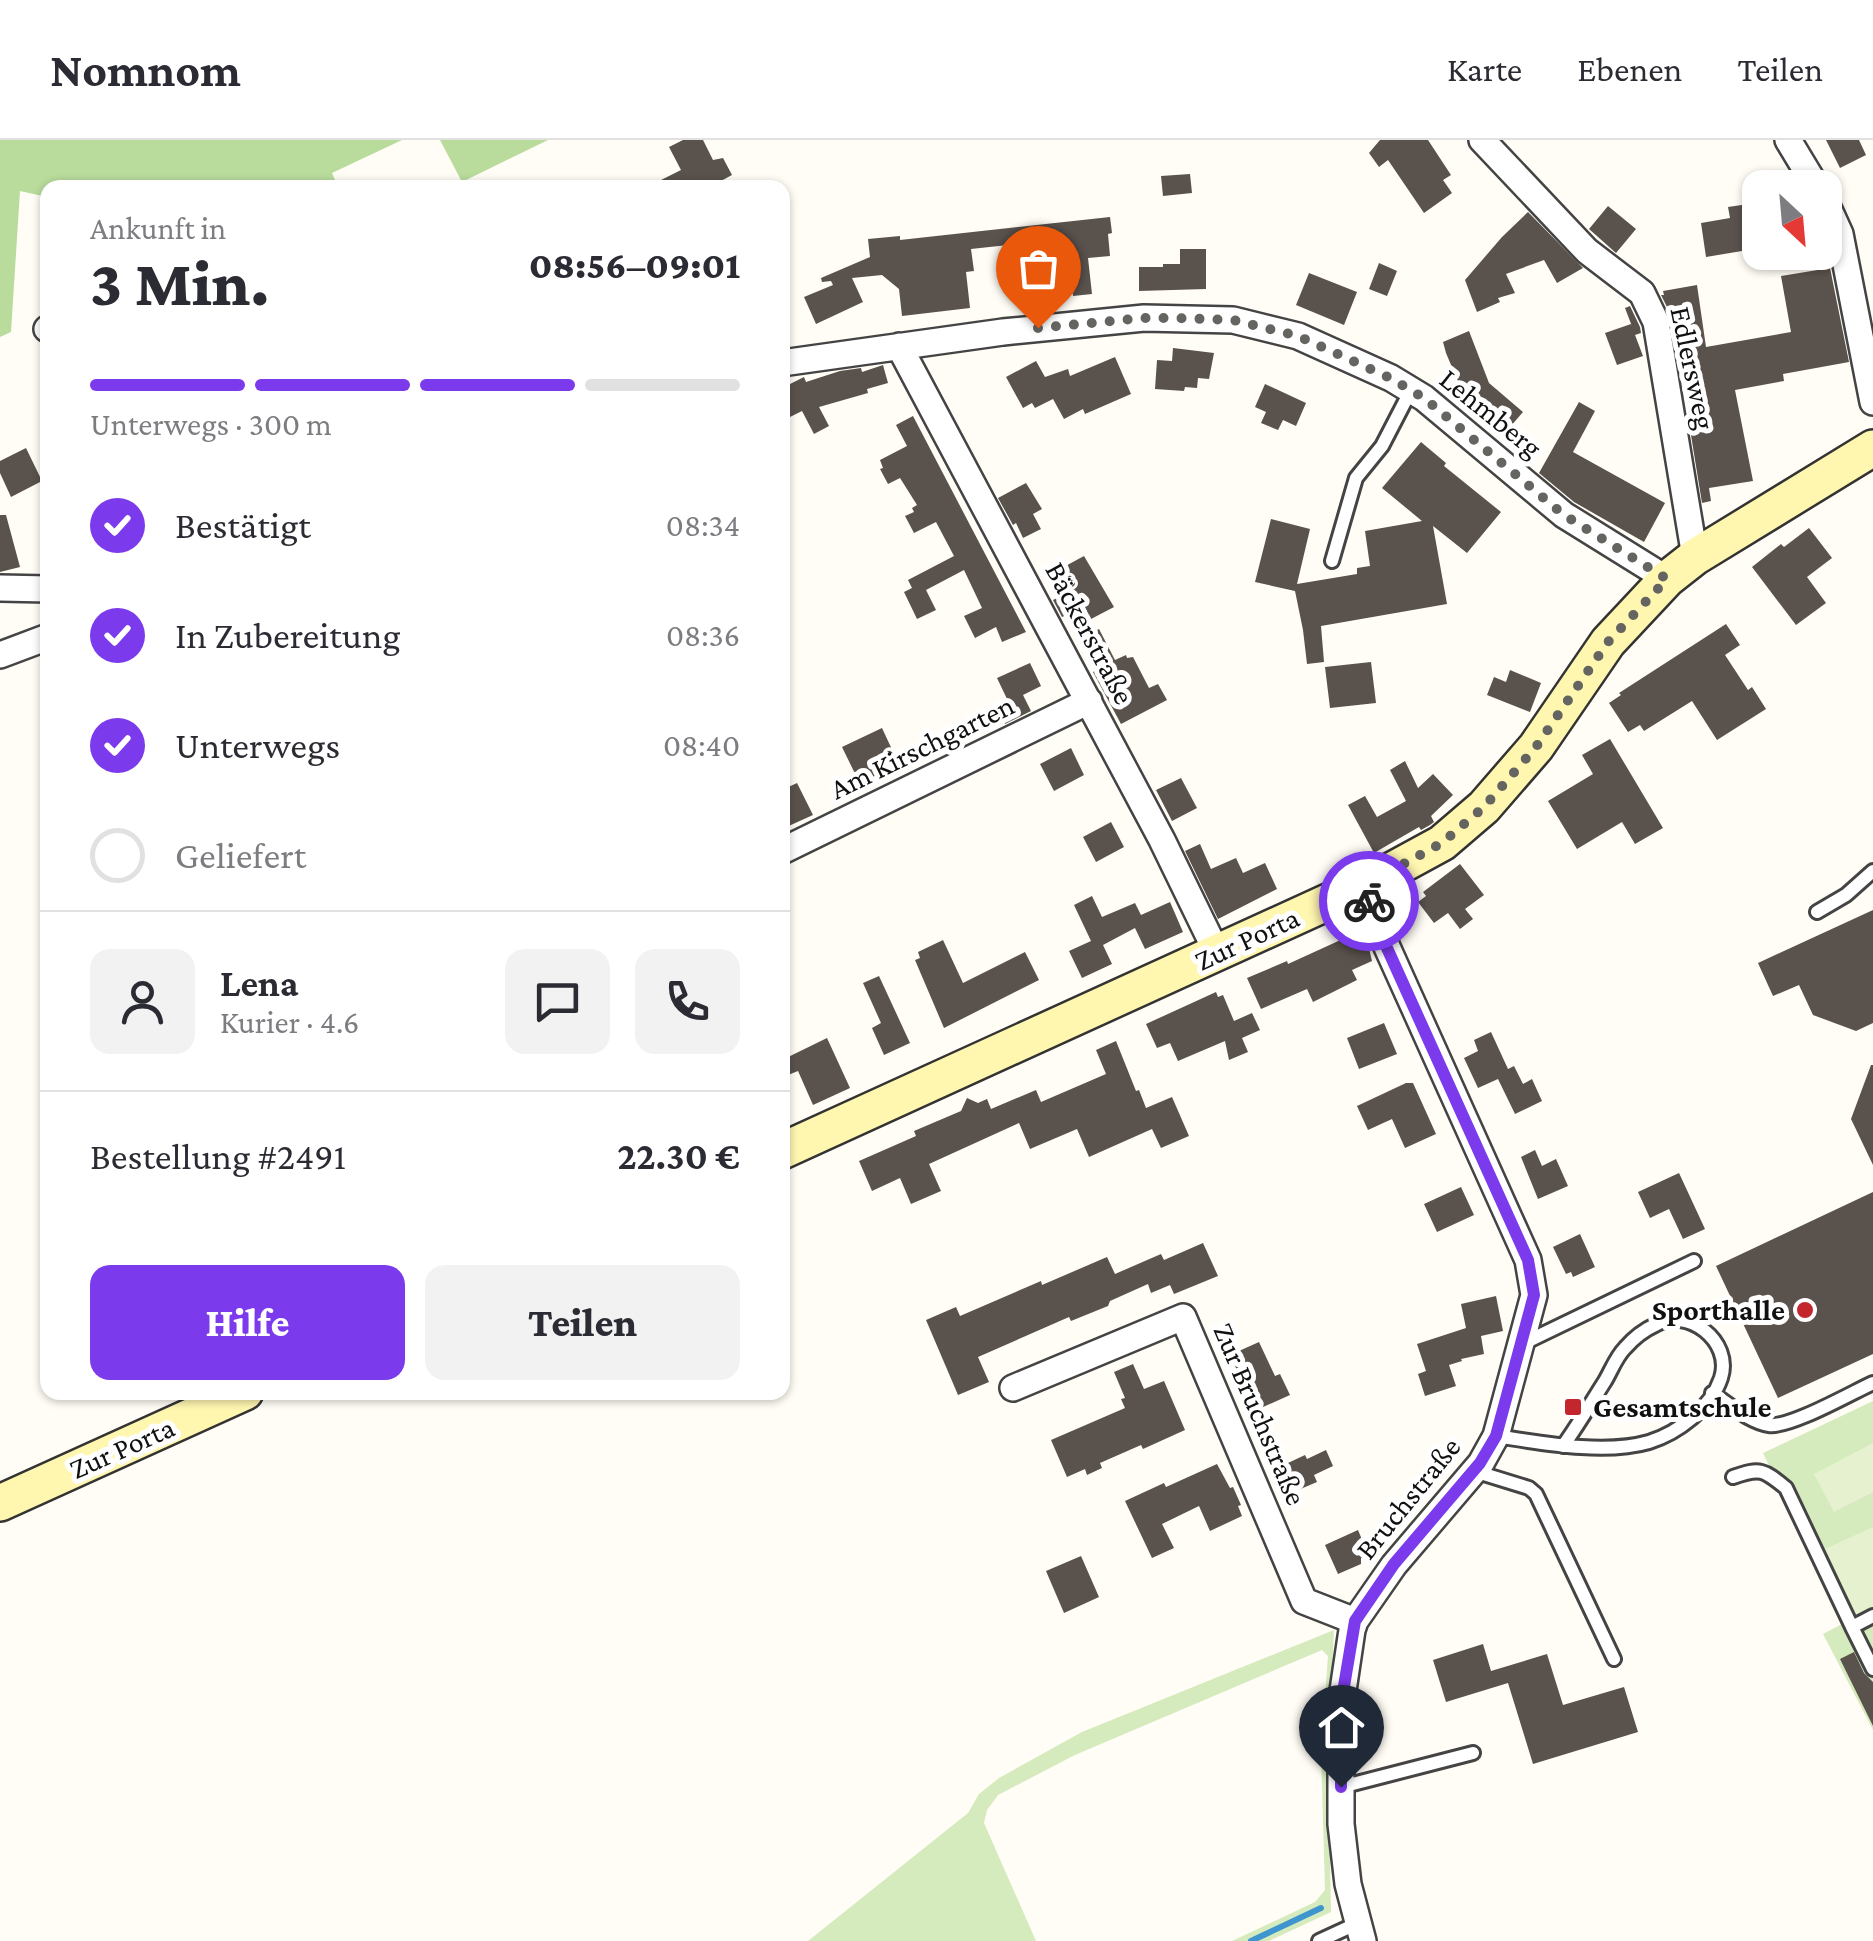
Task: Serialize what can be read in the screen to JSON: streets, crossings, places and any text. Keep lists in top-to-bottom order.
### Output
{
  "streets": {
    "main road": ["Zur Porta"],
    "street": [
      "Edlersweg",
      "Lehmberg",
      "Bäckerstraße",
      "Am Kirschgarten",
      "Zur Bruchstraße",
      "Bruchstraße"
    ]
  },
  "crossings": [
    ["Edlersweg", "Zur Porta"],
    ["Lehmberg", "Bäckerstraße"],
    ["Lehmberg", "Zur Porta"],
    ["Bäckerstraße", "Am Kirschgarten"],
    ["Bäckerstraße", "Zur Porta"],
    ["Zur Porta", "Bruchstraße"],
    ["Zur Bruchstraße", "Bruchstraße"]
  ],
  "places": {
    "other": ["Sporthalle"],
    "transit": ["Gesamtschule"]
  },
  "north": "bottom right",
  "page": {
    "header": "Nomnom",
    "nav": ["Karte", "Ebenen", "Teilen"],
    "heading": ["3 Min.", "Ankunft in", "08:56–09:01"],
    "panel": [
      "Lena",
      "Kurier · 4.6",
      "Bestellung #2491",
      "22.30 €"
    ],
    "bar": "Unterwegs · 300 m",
    "list": [
      ["Bestätigt", "08:34"],
      ["In Zubereitung", "08:36"],
      ["Unterwegs", "08:40"],
      "Geliefert"
    ],
    "buttons": ["Hilfe", "Teilen"]
  }
}
